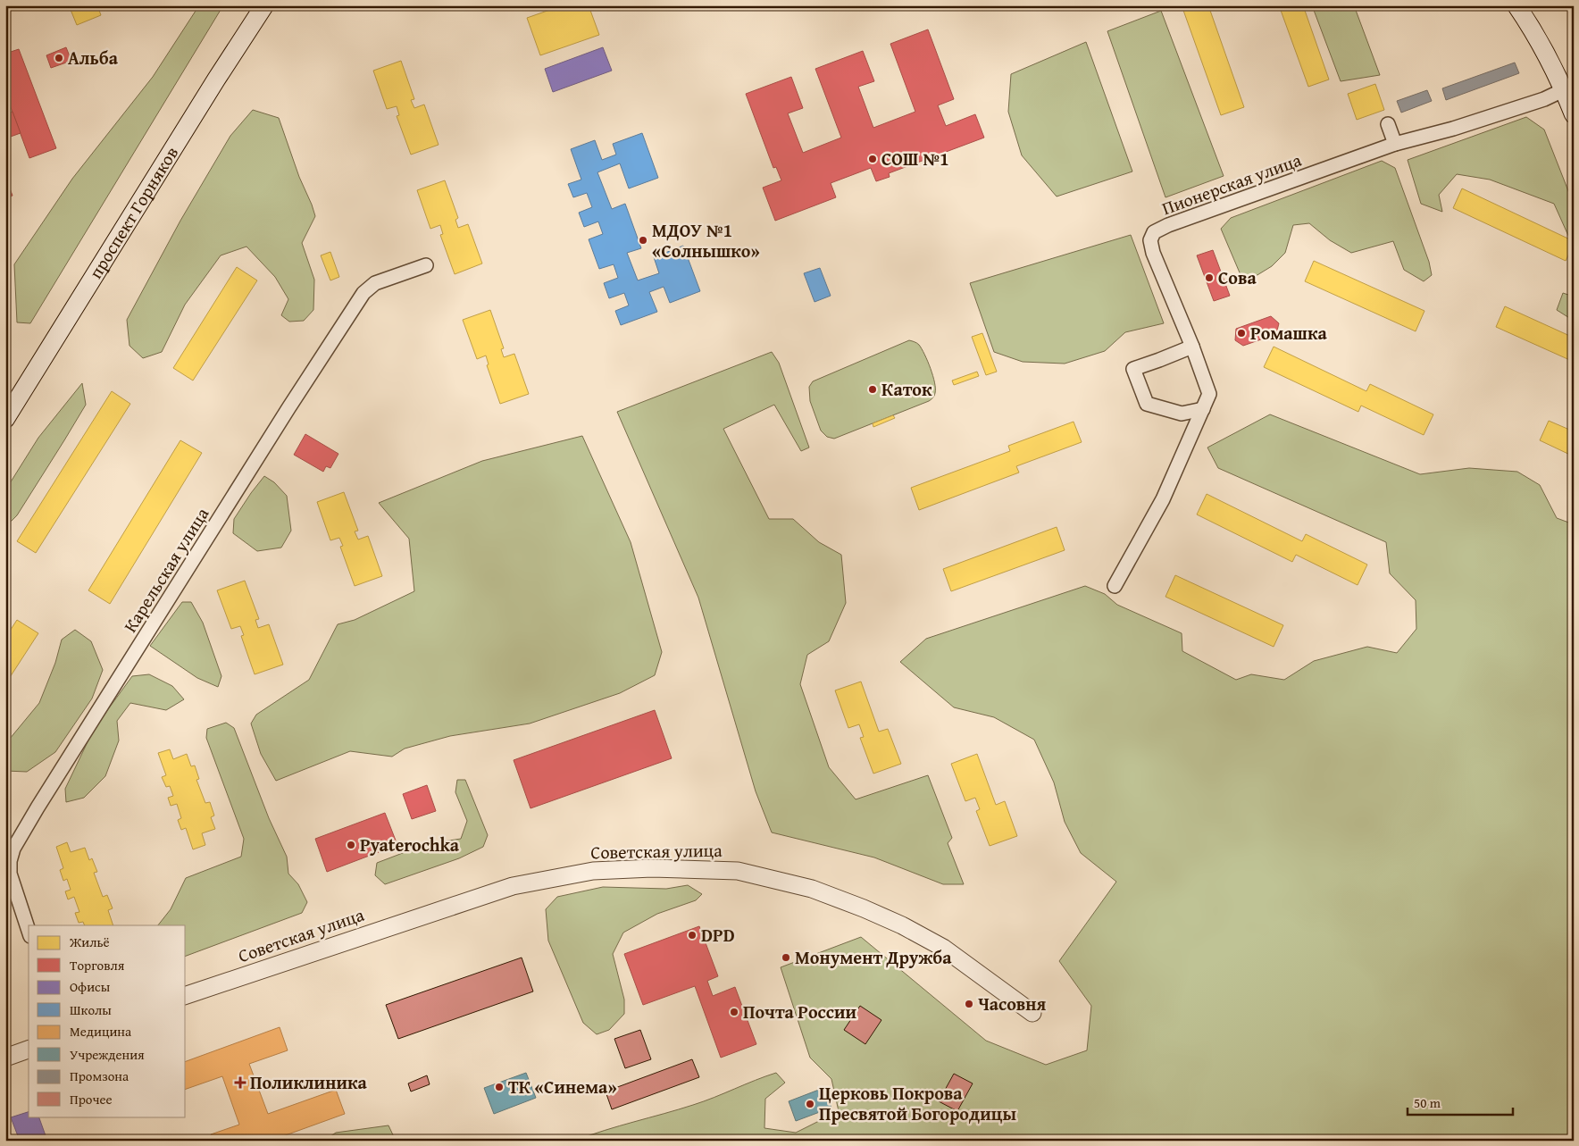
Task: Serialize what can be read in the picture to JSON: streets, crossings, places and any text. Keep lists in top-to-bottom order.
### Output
{
  "streets": {
    "main road": ["проспект Горняков"],
    "street": ["Пионерская улица", "Карельская улица", "Советская улица"]
  },
  "places": {
    "other": [
      "Альба",
      "СОШ №1",
      "МДОУ №1 «Солнышко»",
      "Сова",
      "Ромашка",
      "Каток",
      "Pyaterochka",
      "DPD",
      "Монумент Дружба",
      "Часовня",
      "Почта России",
      "ТК «Синема»",
      "Церковь Покрова Пресвятой Богородицы"
    ],
    "health": ["Поликлиника"]
  },
  "legend": [
    "Жильё",
    "Торговля",
    "Офисы",
    "Школы",
    "Медицина",
    "Учреждения",
    "Промзона",
    "Прочее"
  ],
  "scale_bar": "50 m"
}
